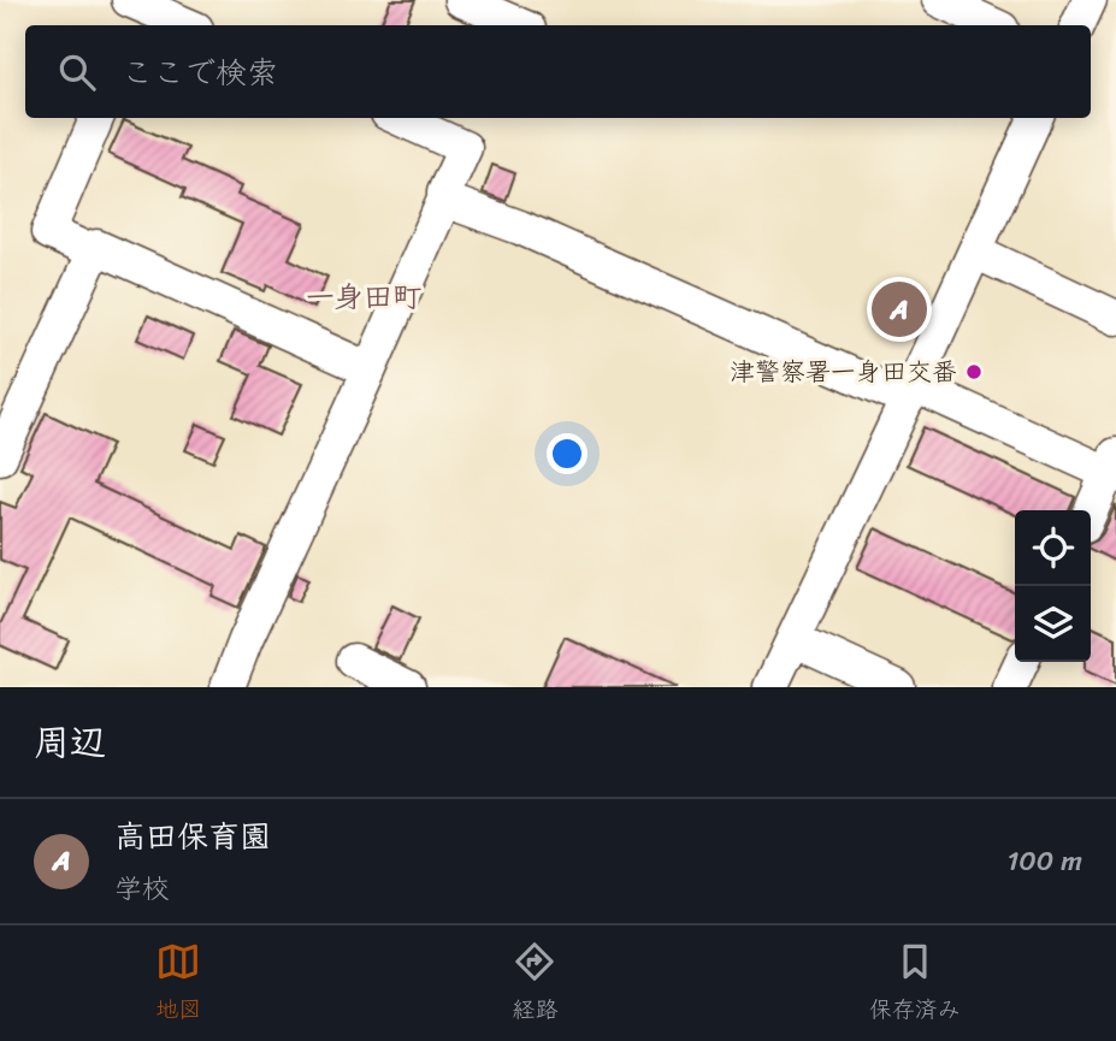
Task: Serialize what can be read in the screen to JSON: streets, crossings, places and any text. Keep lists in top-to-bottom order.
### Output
{
  "districts": ["一身田町"],
  "places": ["津警察署一身田交番"],
  "page": {
    "search": "ここで検索",
    "pins": "A",
    "heading": "周辺",
    "list": [
      {
        "mark": "A",
        "name": "高田保育園",
        "note": "学校",
        "value": "100 m"
      }
    ],
    "nav": ["地図", "経路", "保存済み"]
  }
}
